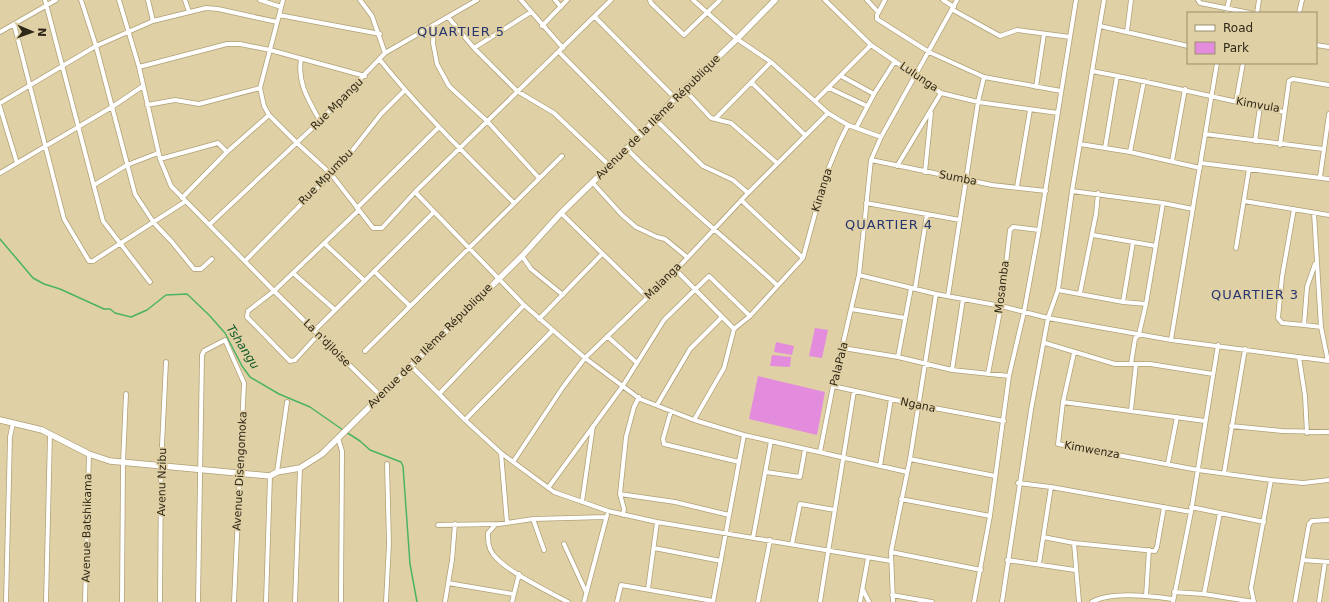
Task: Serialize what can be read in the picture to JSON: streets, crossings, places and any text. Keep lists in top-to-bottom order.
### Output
{
  "streets": {
    "street": [
      "Lulunga",
      "Rue Mpangu",
      "Kimvula",
      "Avenue de la IIème République",
      "Rue Mpumbu",
      "Sumba",
      "Kinanga",
      "Malanga",
      "Mosamba",
      "La n'djloise",
      "PalaPala",
      "Ngana",
      "Kimwenza",
      "Avenue Disengomoka",
      "Avenu Nzibu",
      "Avenue Batshikama"
    ]
  },
  "crossings": [
    ["Lulunga", "PalaPala"],
    ["Rue Mpangu", "La n'djloise"],
    ["Avenue de la IIème République", "La n'djloise"],
    ["Rue Mpumbu", "La n'djloise"],
    ["Sumba", "PalaPala"],
    ["PalaPala", "Ngana"]
  ],
  "districts": ["QUARTIER 5", "QUARTIER 4", "QUARTIER 3"],
  "water": ["Tshangu"],
  "legend": ["Road", "Park"],
  "north": "right"
}
